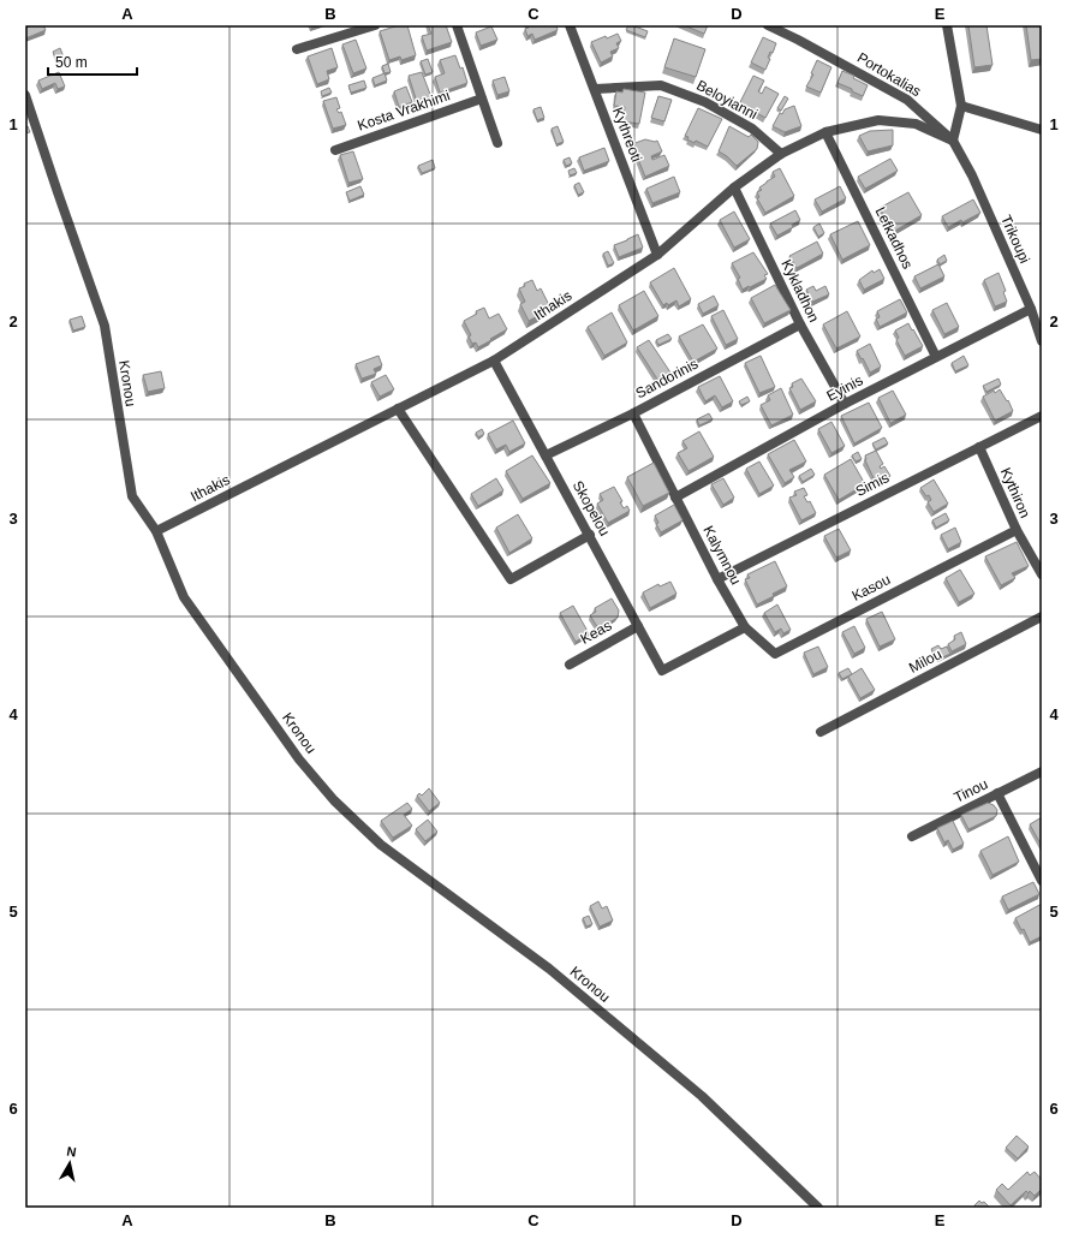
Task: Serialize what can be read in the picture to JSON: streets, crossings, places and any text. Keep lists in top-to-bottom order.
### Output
{
  "streets": {
    "street": [
      "Portokalias",
      "Beloyianni",
      "Kosta Vrakhimi",
      "Kythreoti",
      "Lefkadhos",
      "Trikoupi",
      "Kykladhon",
      "Ithakis",
      "Sandorinis",
      "Kronou",
      "Eyinis",
      "Simis",
      "Kythiron",
      "Skopelou",
      "Kalymnou",
      "Kasou",
      "Keas",
      "Milou",
      "Tinou"
    ]
  },
  "crossings": [
    ["Portokalias", "Trikoupi"],
    ["Portokalias", "Ithakis"],
    ["Beloyianni", "Kythreoti"],
    ["Beloyianni", "Ithakis"],
    ["Kythreoti", "Ithakis"],
    ["Lefkadhos", "Ithakis"],
    ["Lefkadhos", "Eyinis"],
    ["Trikoupi", "Eyinis"],
    ["Kykladhon", "Ithakis"],
    ["Kykladhon", "Sandorinis"],
    ["Kykladhon", "Eyinis"],
    ["Ithakis", "Kronou"],
    ["Ithakis", "Skopelou"],
    ["Sandorinis", "Skopelou"],
    ["Sandorinis", "Kalymnou"],
    ["Eyinis", "Kalymnou"],
    ["Simis", "Kythiron"],
    ["Simis", "Kalymnou"],
    ["Kythiron", "Kasou"],
    ["Skopelou", "Kalymnou"],
    ["Skopelou", "Kasou"],
    ["Skopelou", "Keas"],
    ["Kalymnou", "Kasou"]
  ],
  "scale_bar": "50 m",
  "north": "top",
  "grid": {
    "columns": [
      "A",
      "B",
      "C",
      "D",
      "E"
    ],
    "rows": [
      "1",
      "2",
      "3",
      "4",
      "5",
      "6"
    ]
  }
}
